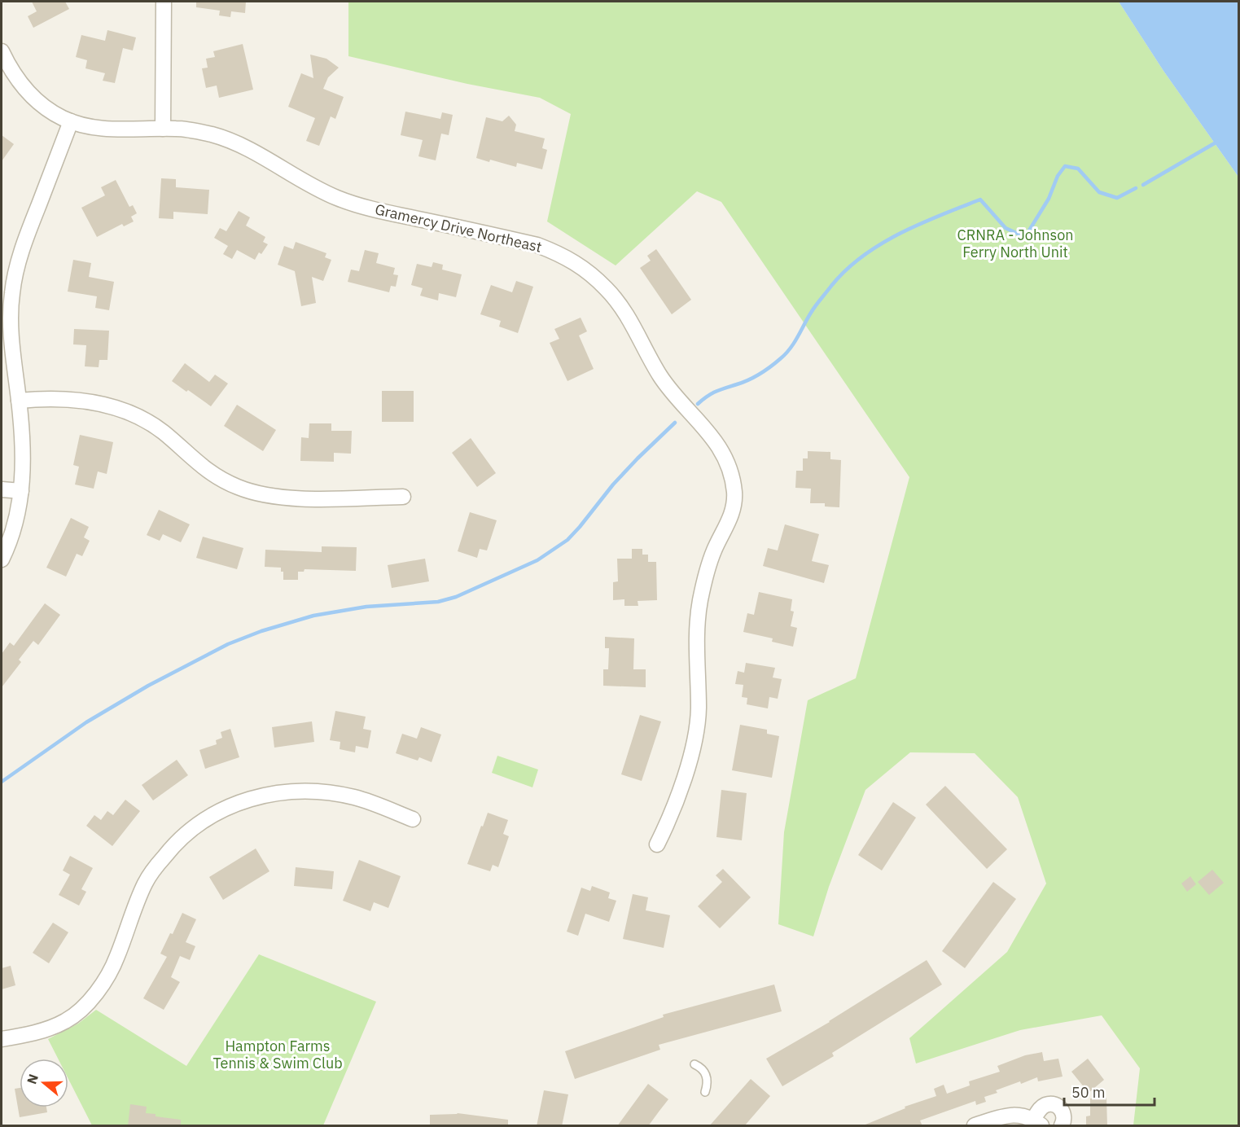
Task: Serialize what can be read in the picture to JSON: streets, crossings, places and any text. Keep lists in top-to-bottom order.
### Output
{
  "streets": {
    "street": ["Gramercy Drive Northeast"]
  },
  "parks": ["CRNRA - Johnson Ferry North Unit", "Hampton Farms Tennis & Swim Club"],
  "scale_bar": "50 m",
  "north": "left"
}
